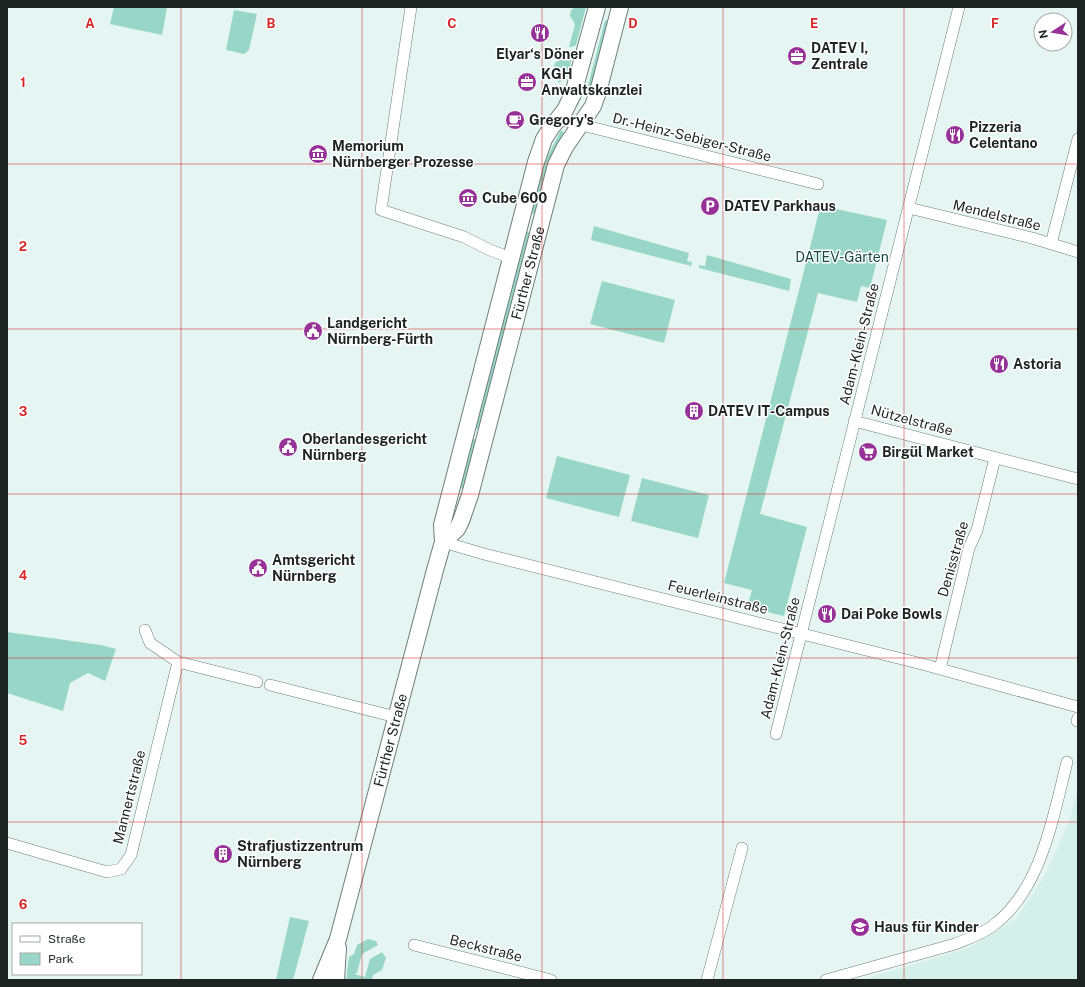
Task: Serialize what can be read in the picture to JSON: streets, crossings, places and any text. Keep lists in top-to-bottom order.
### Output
{
  "streets": {
    "main road": ["Fürther Straße"],
    "street": [
      "Dr.-Heinz-Sebiger-Straße",
      "Mendelstraße",
      "Adam-Klein-Straße",
      "Nützelstraße",
      "Denisstraße",
      "Feuerleinstraße",
      "Mannertstraße",
      "Beckstraße"
    ]
  },
  "crossings": [
    ["Dr.-Heinz-Sebiger-Straße", "Fürther Straße"],
    ["Mendelstraße", "Adam-Klein-Straße"],
    ["Fürther Straße", "Feuerleinstraße"],
    ["Adam-Klein-Straße", "Nützelstraße"],
    ["Adam-Klein-Straße", "Feuerleinstraße"],
    ["Nützelstraße", "Denisstraße"],
    ["Denisstraße", "Feuerleinstraße"]
  ],
  "parks": ["DATEV-Gärten"],
  "places": {
    "restaurant": [
      "Elyar‘s Döner",
      "Pizzeria Celentano",
      "Astoria",
      "Dai Poke Bowls"
    ],
    "office": ["DATEV I, Zentrale", "KGH Anwaltskanzlei"],
    "cafe": ["Gregory's"],
    "museum": ["Memorium Nürnberger Prozesse", "Cube 600"],
    "parking": ["DATEV Parkhaus"],
    "public building": ["Landgericht Nürnberg-Fürth", "Oberlandesgericht Nürnberg", "Amtsgericht Nürnberg"],
    "building": ["DATEV IT-Campus", "Strafjustizzentrum Nürnberg"],
    "supermarket": ["Birgül Market"],
    "school or university": ["Haus für Kinder"]
  },
  "legend": ["Straße", "Park"],
  "north": "left",
  "grid": {
    "columns": [
      "A",
      "B",
      "C",
      "D",
      "E",
      "F"
    ],
    "rows": [
      "1",
      "2",
      "3",
      "4",
      "5",
      "6"
    ]
  }
}
